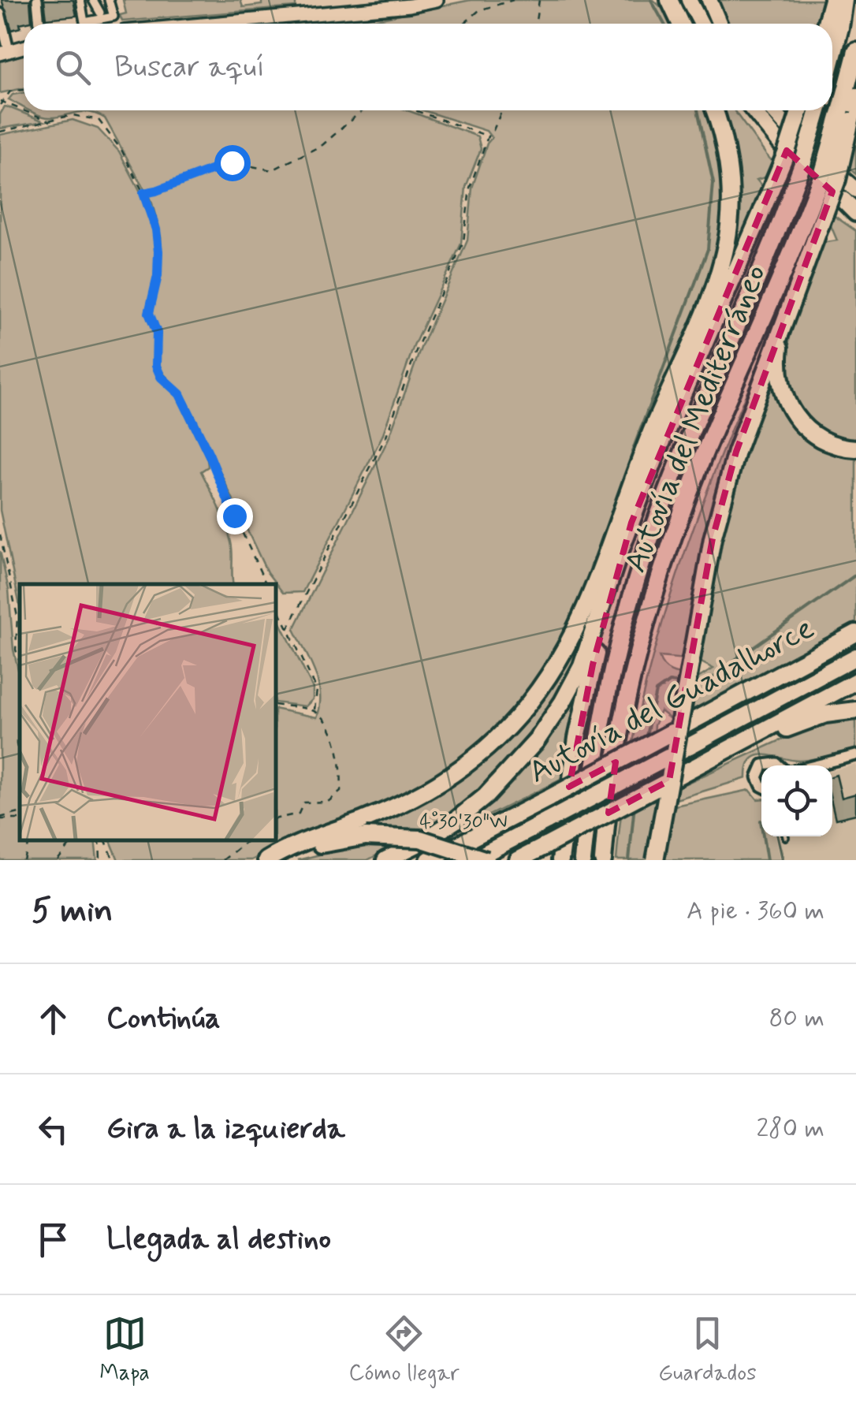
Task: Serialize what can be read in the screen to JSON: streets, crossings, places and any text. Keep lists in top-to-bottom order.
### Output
{
  "streets": {
    "highway": ["Autovía del Mediterráneo", "Autovía del Guadalhorce"]
  },
  "page": {
    "search": "Buscar aquí",
    "heading": ["5 min", "A pie · 360 m"],
    "list": [
      ["Continúa", "80 m"],
      ["Gira a la izquierda", "280 m"],
      "Llegada al destino"
    ],
    "nav": ["Mapa", "Cómo llegar", "Guardados"]
  },
  "coordinates": ["4°30'30\"W"]
}
